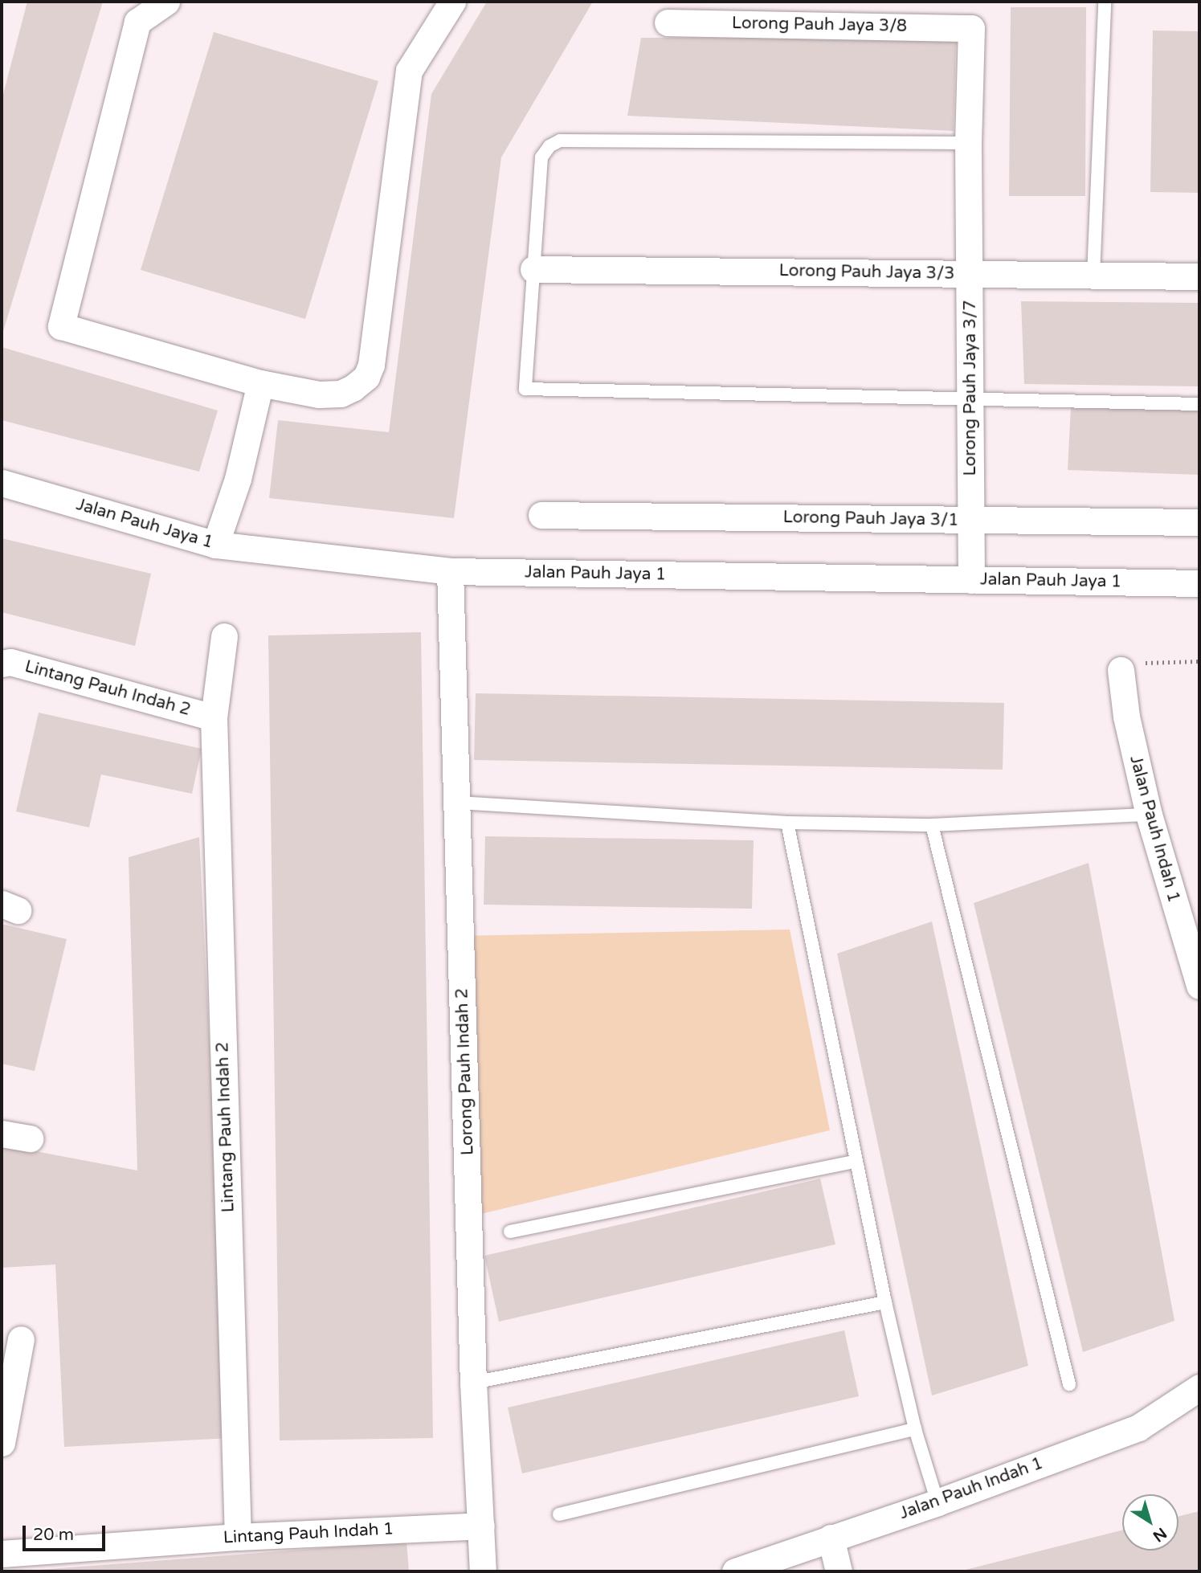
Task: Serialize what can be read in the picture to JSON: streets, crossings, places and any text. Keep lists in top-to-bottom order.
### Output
{
  "streets": {
    "street": [
      "Lorong Pauh Jaya 3/8",
      "Lorong Pauh Jaya 3/3",
      "Lorong Pauh Jaya 3/7",
      "Lorong Pauh Jaya 3/1",
      "Jalan Pauh Jaya 1",
      "Lintang Pauh Indah 2",
      "Jalan Pauh Indah 1",
      "Lorong Pauh Indah 2",
      "Lintang Pauh Indah 1"
    ]
  },
  "crossings": [
    ["Lorong Pauh Jaya 3/8", "Lorong Pauh Jaya 3/7"],
    ["Lorong Pauh Jaya 3/3", "Lorong Pauh Jaya 3/7"],
    ["Lorong Pauh Jaya 3/7", "Lorong Pauh Jaya 3/1"],
    ["Lorong Pauh Jaya 3/7", "Jalan Pauh Jaya 1"],
    ["Jalan Pauh Jaya 1", "Lorong Pauh Indah 2"],
    ["Lintang Pauh Indah 2", "Lintang Pauh Indah 1"],
    ["Lorong Pauh Indah 2", "Lintang Pauh Indah 1"]
  ],
  "scale_bar": "20 m",
  "north": "bottom right"
}
